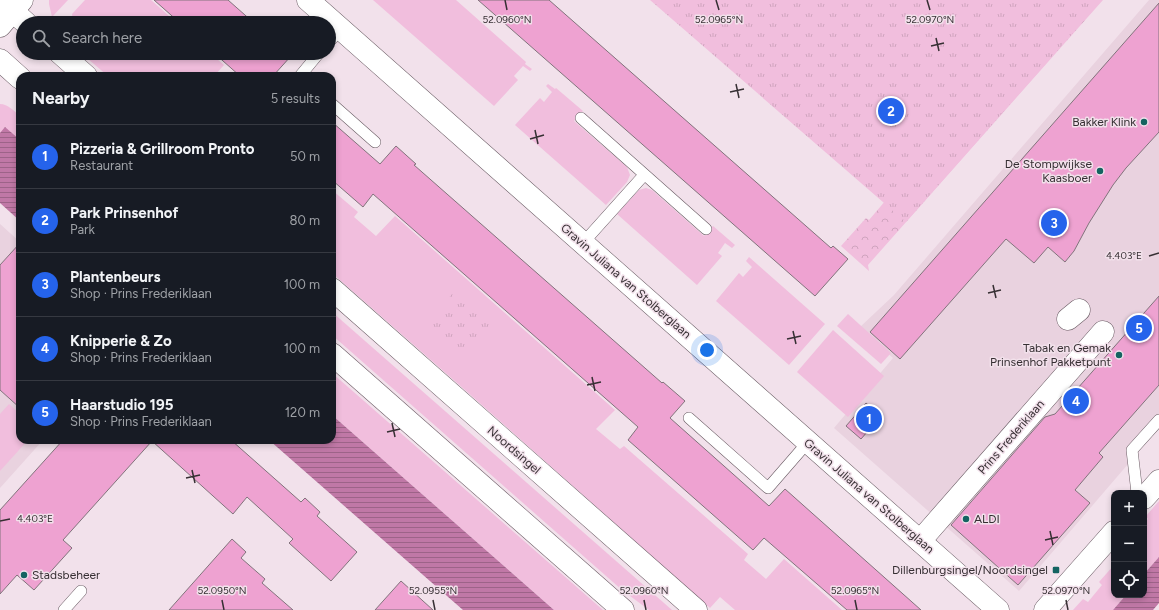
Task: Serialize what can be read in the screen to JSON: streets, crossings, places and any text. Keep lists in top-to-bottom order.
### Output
{
  "streets": {
    "street": ["Gravin Juliana van Stolberglaan", "Prins Frederiklaan", "Noordsingel"]
  },
  "crossings": [
    ["Gravin Juliana van Stolberglaan", "Prins Frederiklaan"]
  ],
  "places": {
    "other": [
      "Bakker Klink",
      "De Stompwijkse Kaasboer",
      "Tabak en Gemak Prinsenhof Pakketpunt",
      "ALDI",
      "Stadsbeheer"
    ],
    "transit": ["Dillenburgsingel/Noordsingel"]
  },
  "page": {
    "search": "Search here",
    "heading": ["Nearby", "5 results"],
    "pins": [
      "2",
      "3",
      "5",
      "4",
      "1"
    ],
    "list": [
      {
        "mark": "1",
        "name": "Pizzeria & Grillroom Pronto",
        "note": "Restaurant",
        "value": "50 m"
      },
      {
        "mark": "2",
        "name": "Park Prinsenhof",
        "note": "Park",
        "value": "80 m"
      },
      {
        "mark": "3",
        "name": "Plantenbeurs",
        "note": "Shop · Prins Frederiklaan",
        "value": "100 m"
      },
      {
        "mark": "4",
        "name": "Knipperie & Zo",
        "note": "Shop · Prins Frederiklaan",
        "value": "100 m"
      },
      {
        "mark": "5",
        "name": "Haarstudio 195",
        "note": "Shop · Prins Frederiklaan",
        "value": "120 m"
      }
    ],
    "map_buttons": ["+", "−"]
  },
  "coordinates": [
    "52.0960°N",
    "52.0965°N",
    "52.0970°N",
    "4.403°E",
    "52.0950°N",
    "52.0955°N"
  ]
}
